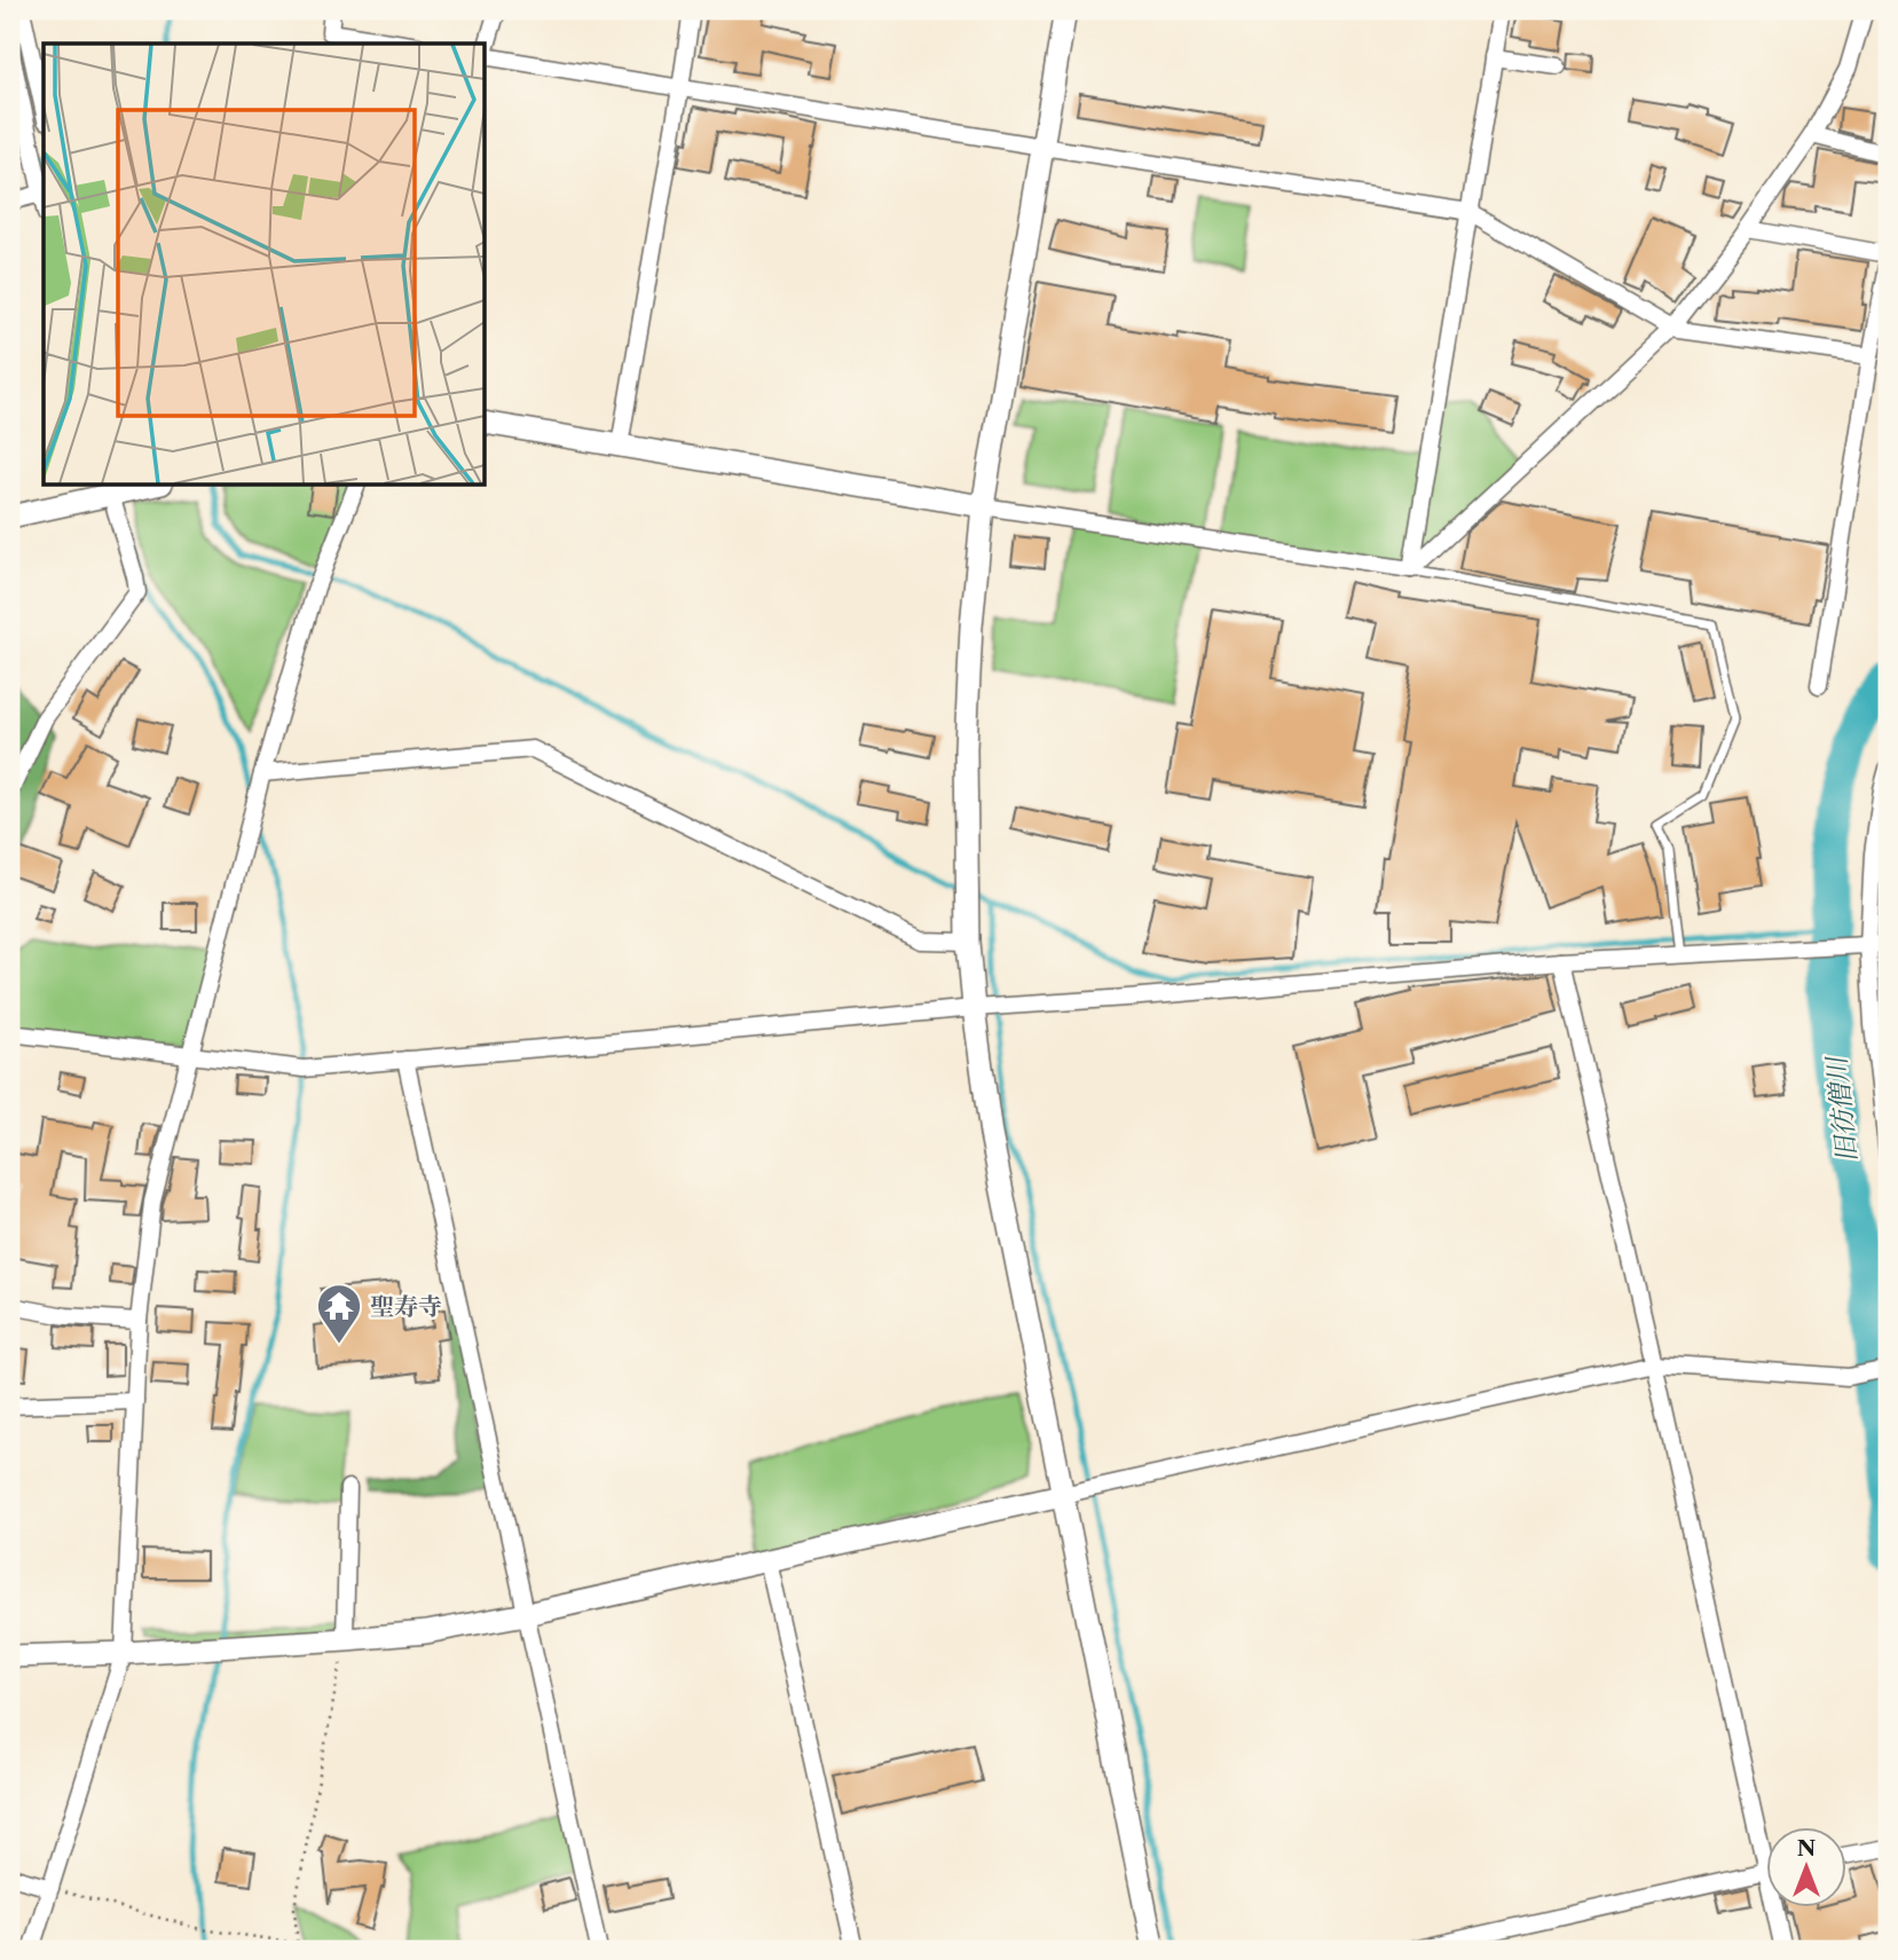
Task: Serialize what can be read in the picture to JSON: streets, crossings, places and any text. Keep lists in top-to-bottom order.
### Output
{
  "water": ["旧彷僧川"],
  "places": {
    "temple": ["聖寿寺"]
  },
  "north": "top"
}
